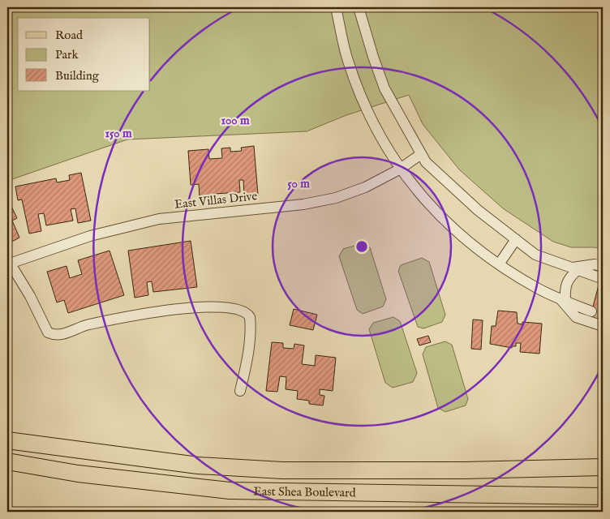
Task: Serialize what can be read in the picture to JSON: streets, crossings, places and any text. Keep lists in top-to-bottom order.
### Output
{
  "streets": {
    "main road": ["East Shea Boulevard"],
    "street": ["East Villas Drive"]
  },
  "legend": ["Road", "Park", "Building"],
  "rings": ["100 m", "150 m", "50 m"]
}
